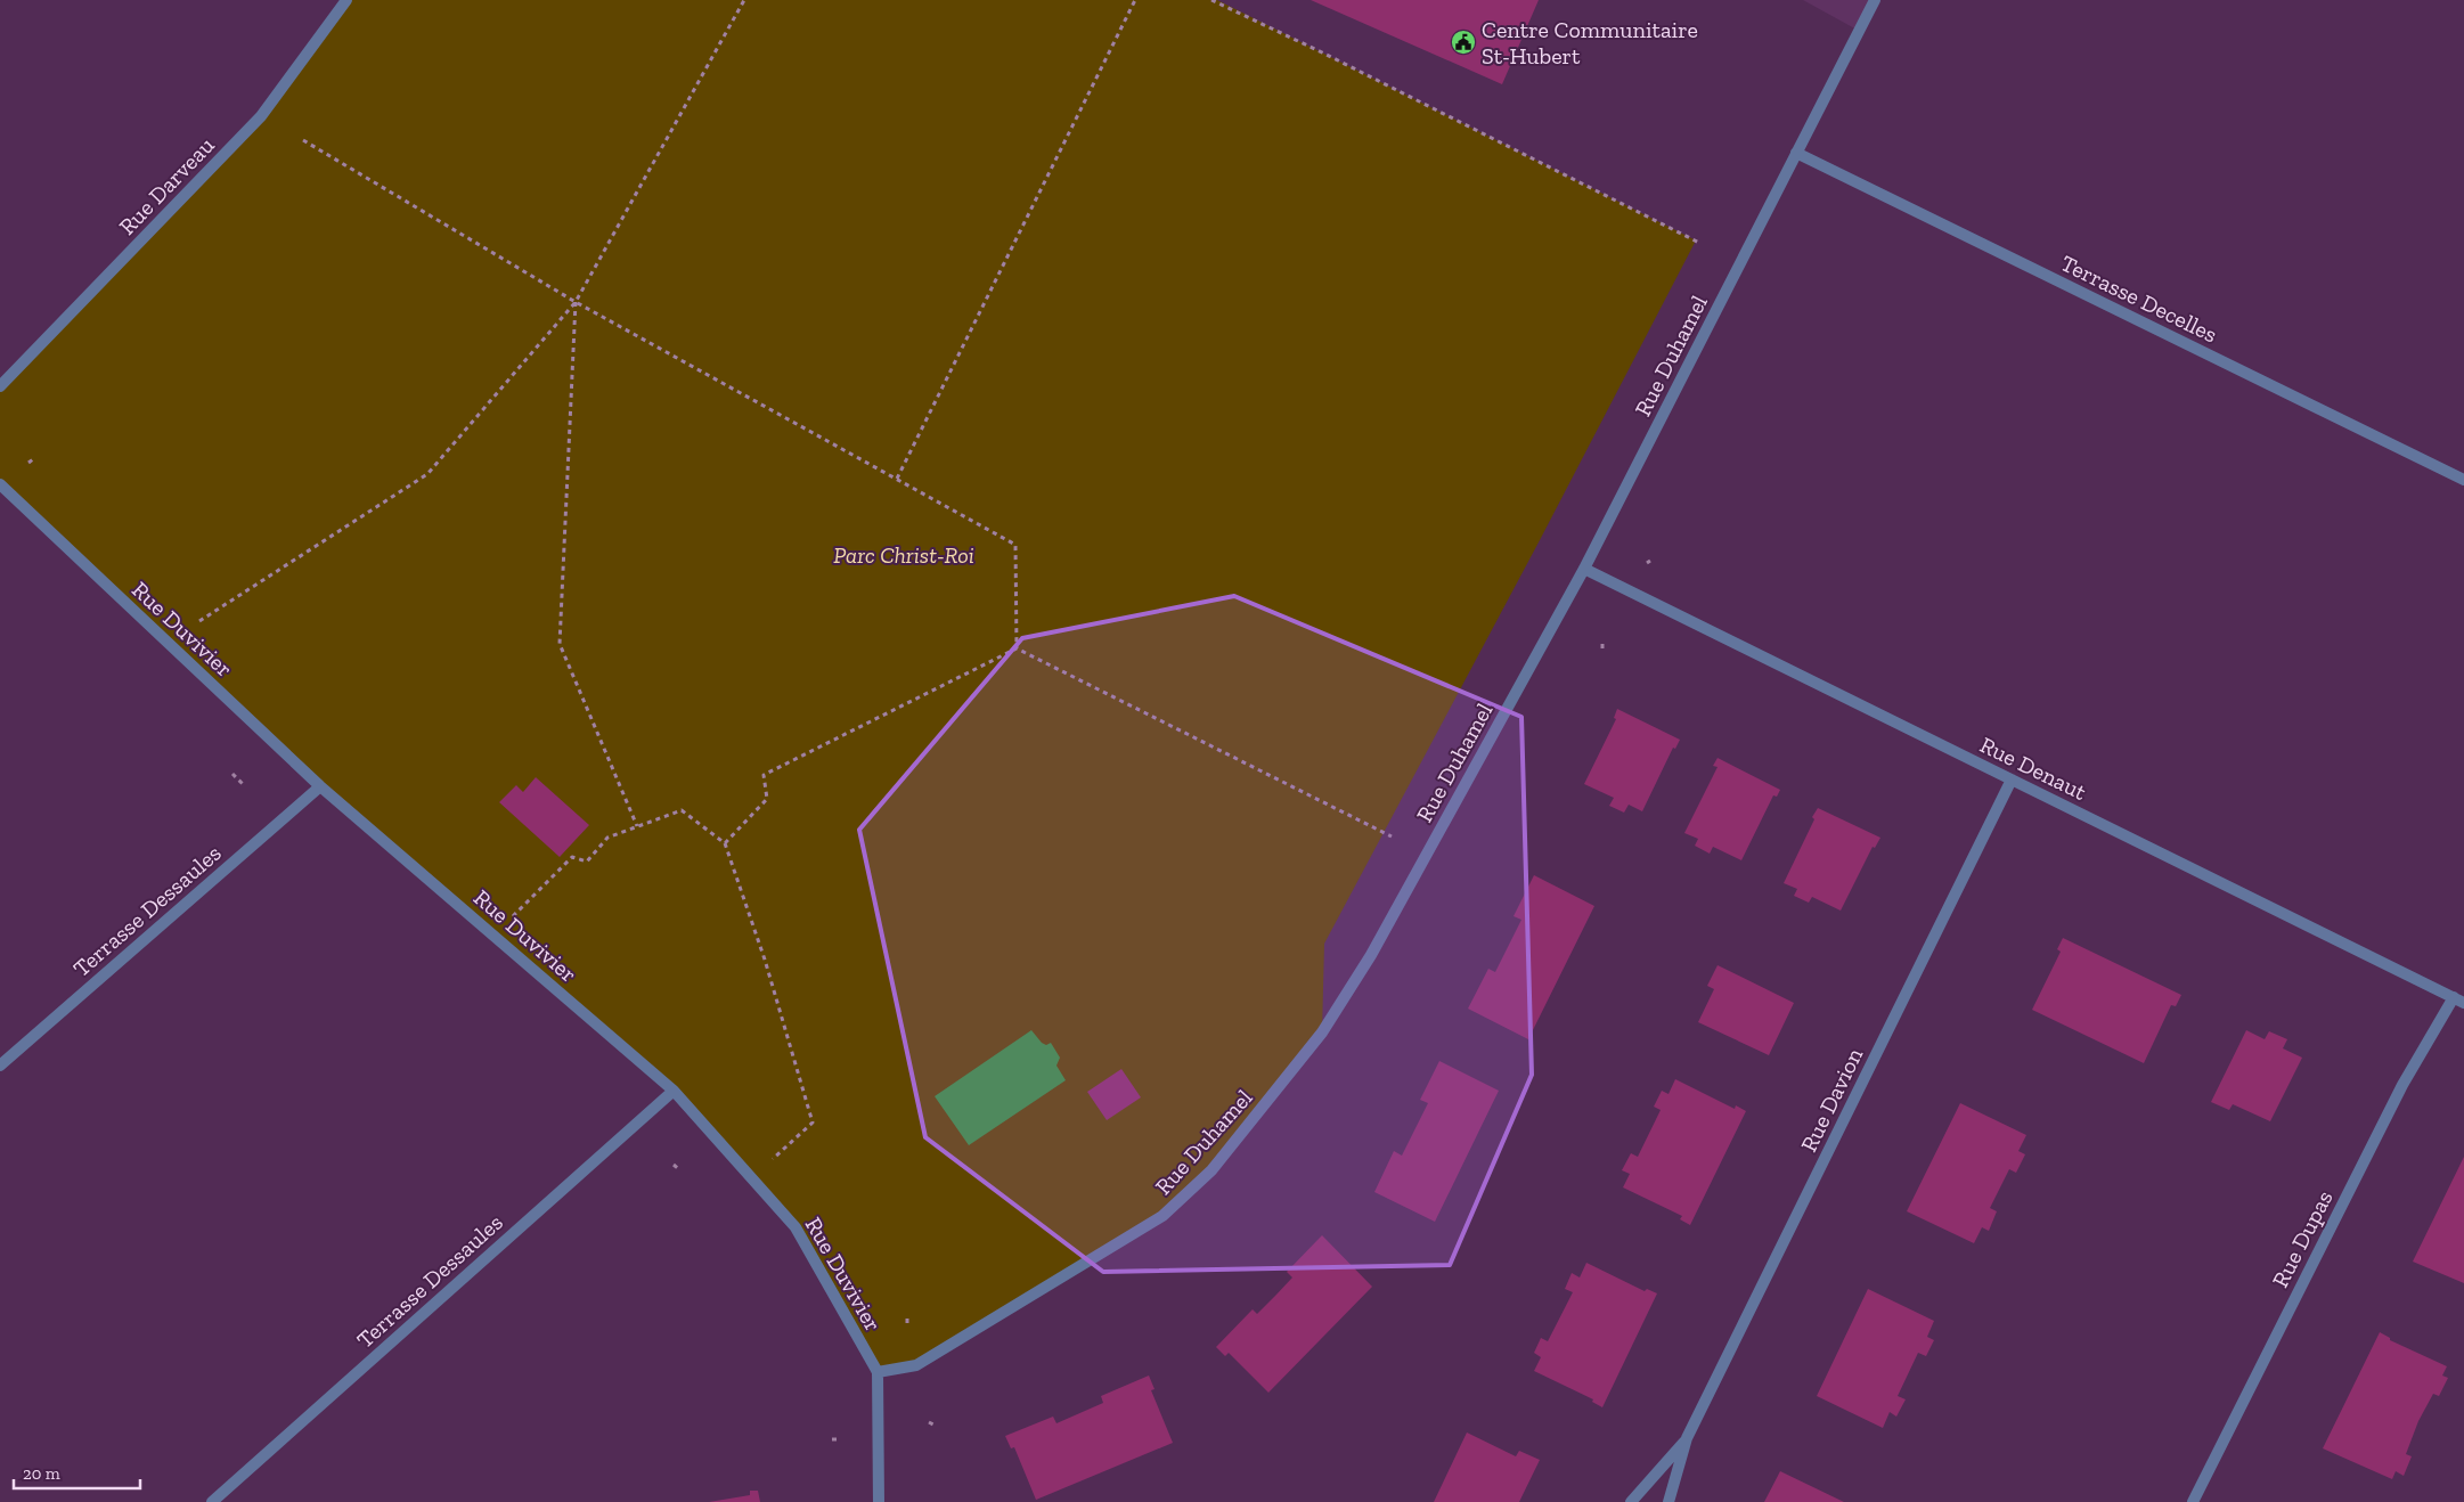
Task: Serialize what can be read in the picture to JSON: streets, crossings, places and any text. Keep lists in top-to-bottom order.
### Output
{
  "streets": {
    "street": [
      "Rue Darveau",
      "Terrasse Decelles",
      "Rue Duhamel",
      "Rue Duvivier",
      "Rue Denaut",
      "Terrasse Dessaules",
      "Rue Davion",
      "Rue Dupas"
    ]
  },
  "crossings": [
    ["Terrasse Decelles", "Rue Duhamel"],
    ["Rue Duhamel", "Rue Duvivier"],
    ["Rue Duhamel", "Rue Denaut"],
    ["Rue Duvivier", "Terrasse Dessaules"],
    ["Rue Denaut", "Rue Davion"],
    ["Rue Denaut", "Rue Dupas"]
  ],
  "parks": ["Parc Christ-Roi"],
  "places": {
    "public building": ["Centre Communitaire St-Hubert"]
  },
  "scale_bar": "20 m"
}
